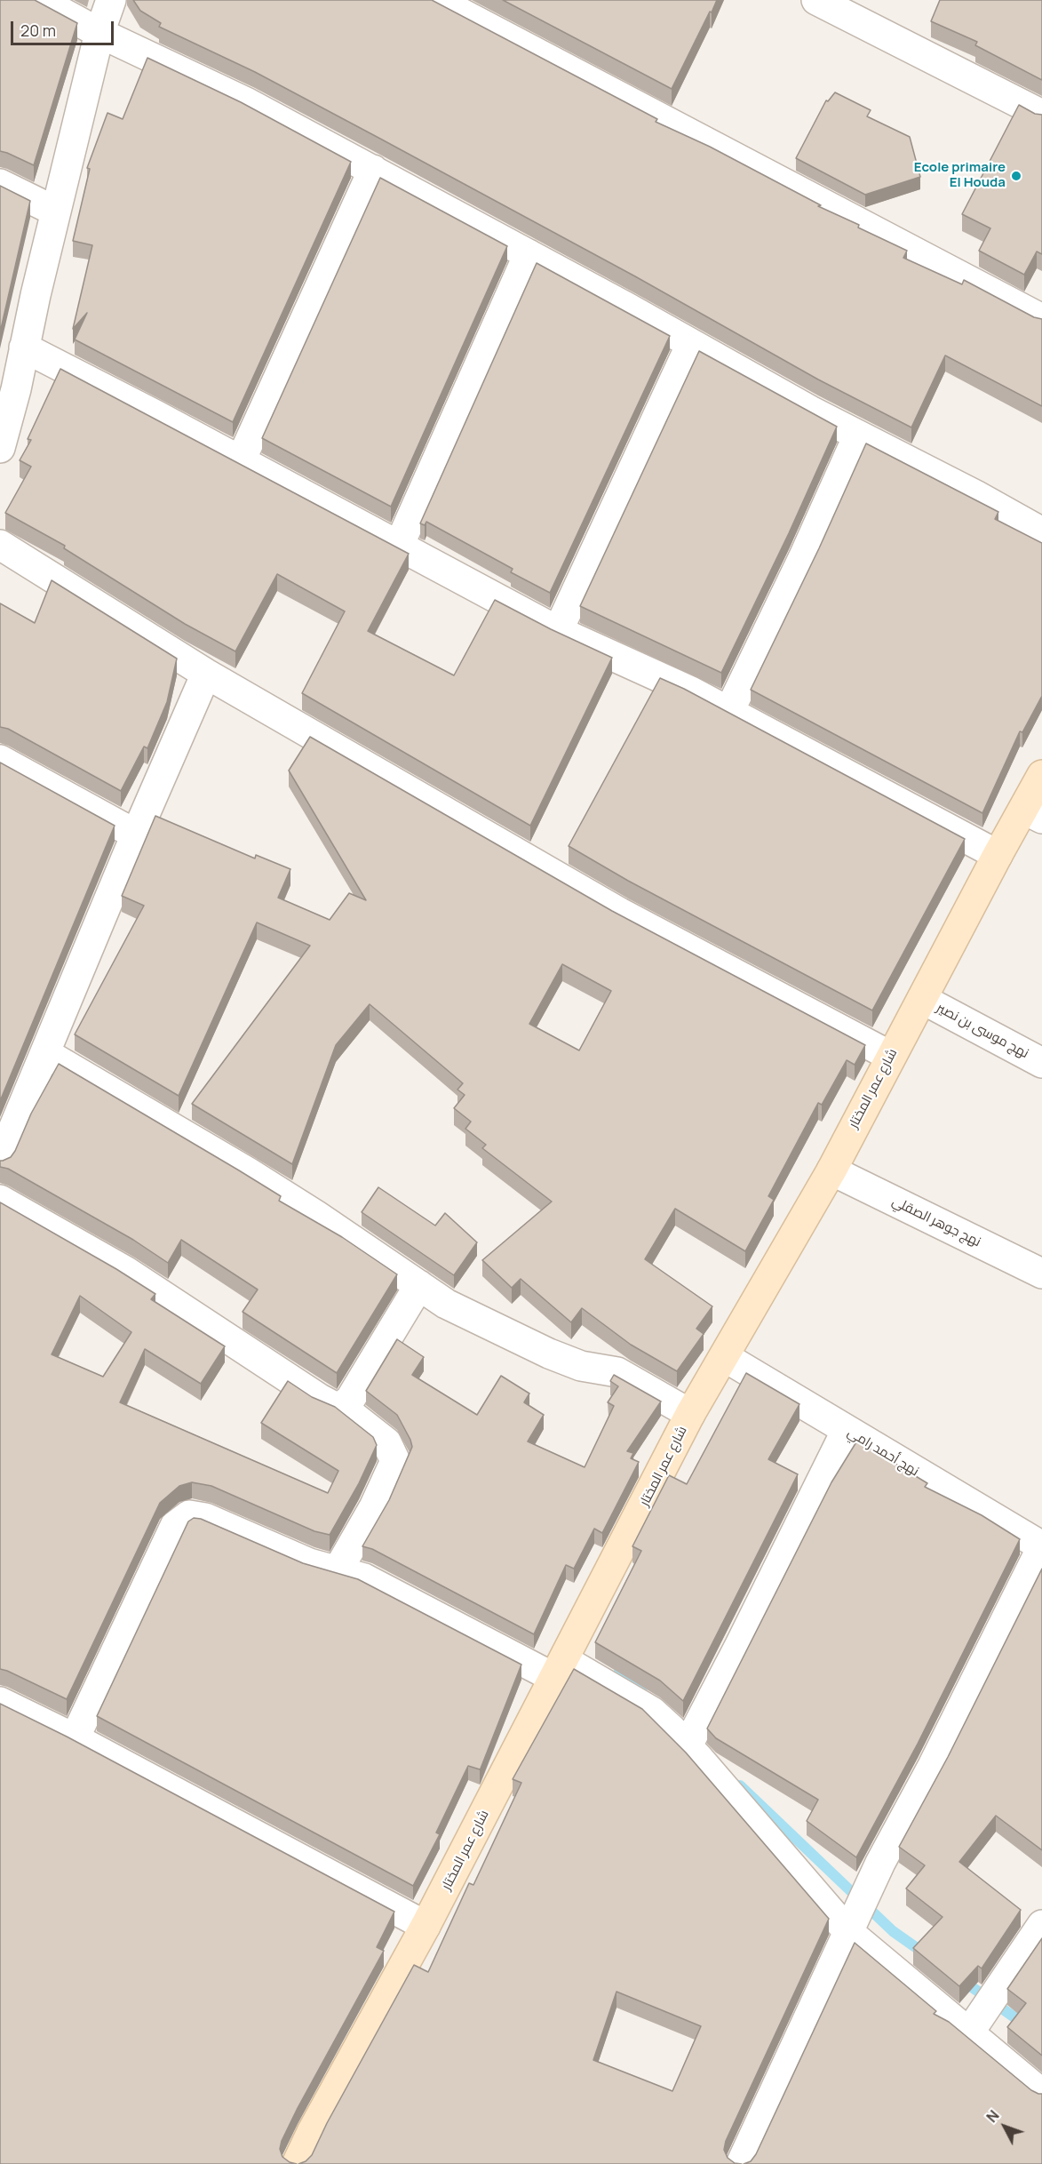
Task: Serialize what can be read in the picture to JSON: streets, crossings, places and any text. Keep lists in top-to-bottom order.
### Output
{
  "streets": {
    "street": [
      "نهج موسى بن نصير",
      "شارع عمر المختار",
      "نهج جوهر الصقلي",
      "نهج أحمد رامي"
    ]
  },
  "crossings": [
    ["نهج موسى بن نصير", "شارع عمر المختار"],
    ["شارع عمر المختار", "نهج جوهر الصقلي"],
    ["شارع عمر المختار", "نهج أحمد رامي"]
  ],
  "places": ["Ecole primaire El Houda"],
  "scale_bar": "20 m",
  "north": "top left"
}
